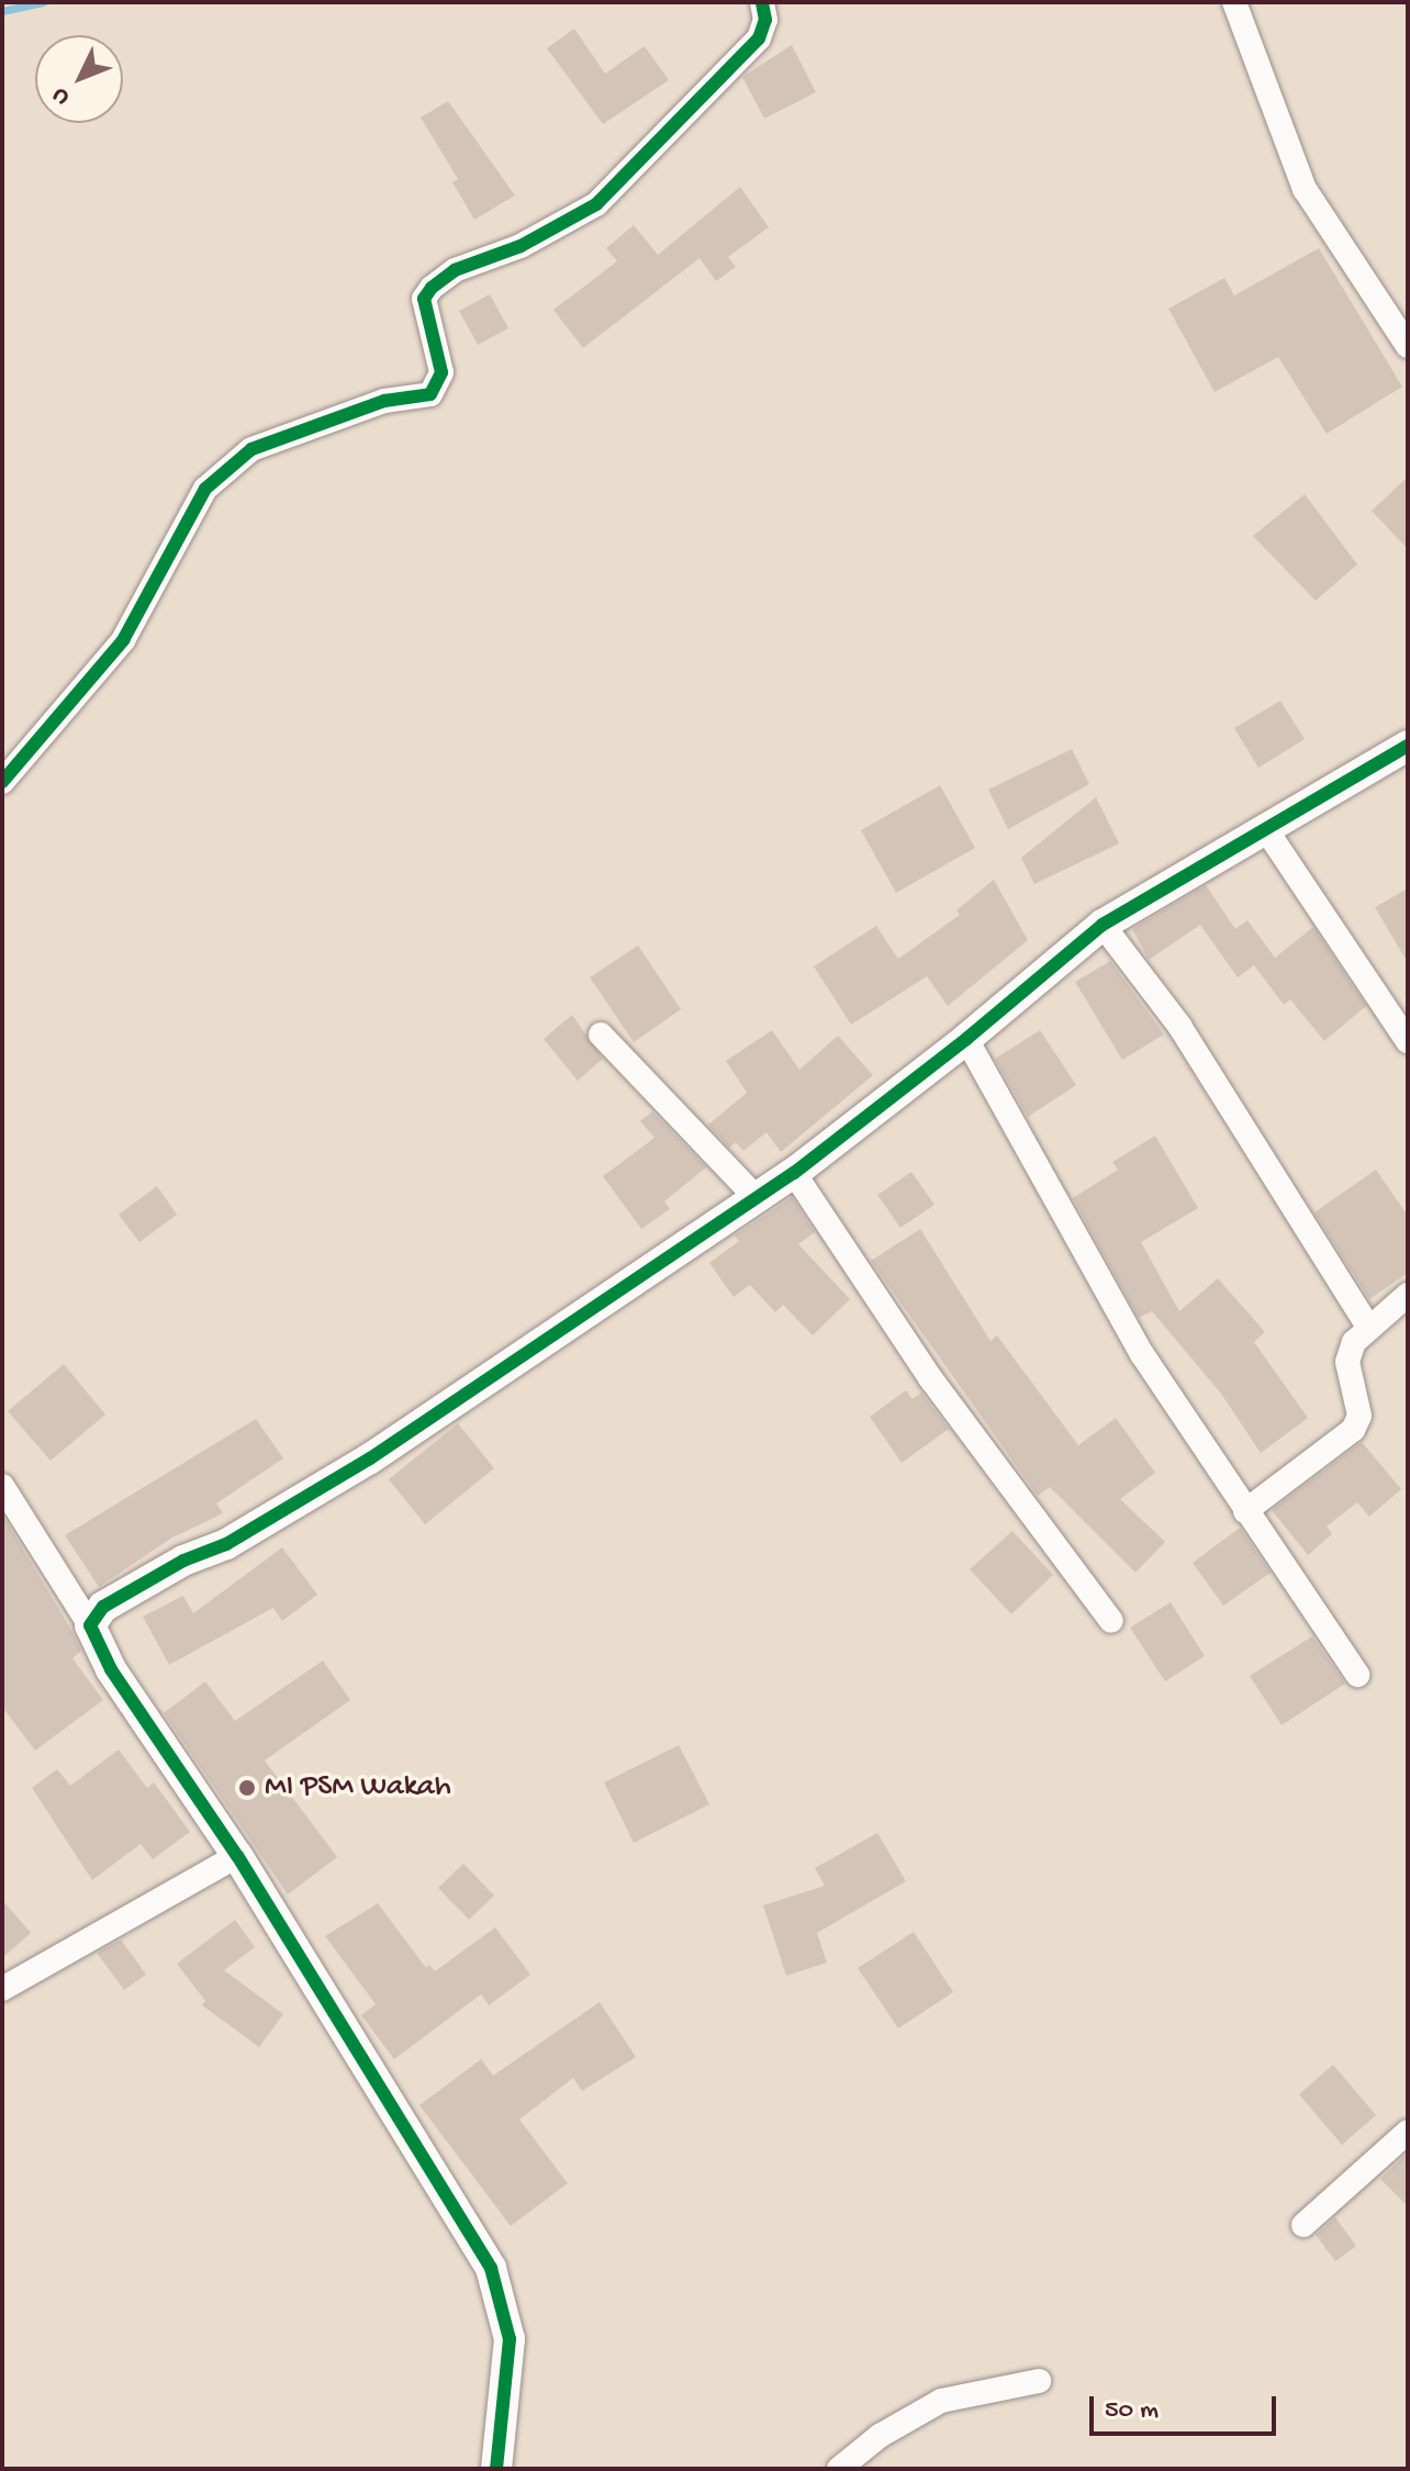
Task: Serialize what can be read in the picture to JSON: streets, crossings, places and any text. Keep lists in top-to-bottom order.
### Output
{
  "places": ["MI PSM Wakah"],
  "scale_bar": "50 m",
  "north": "bottom left"
}
